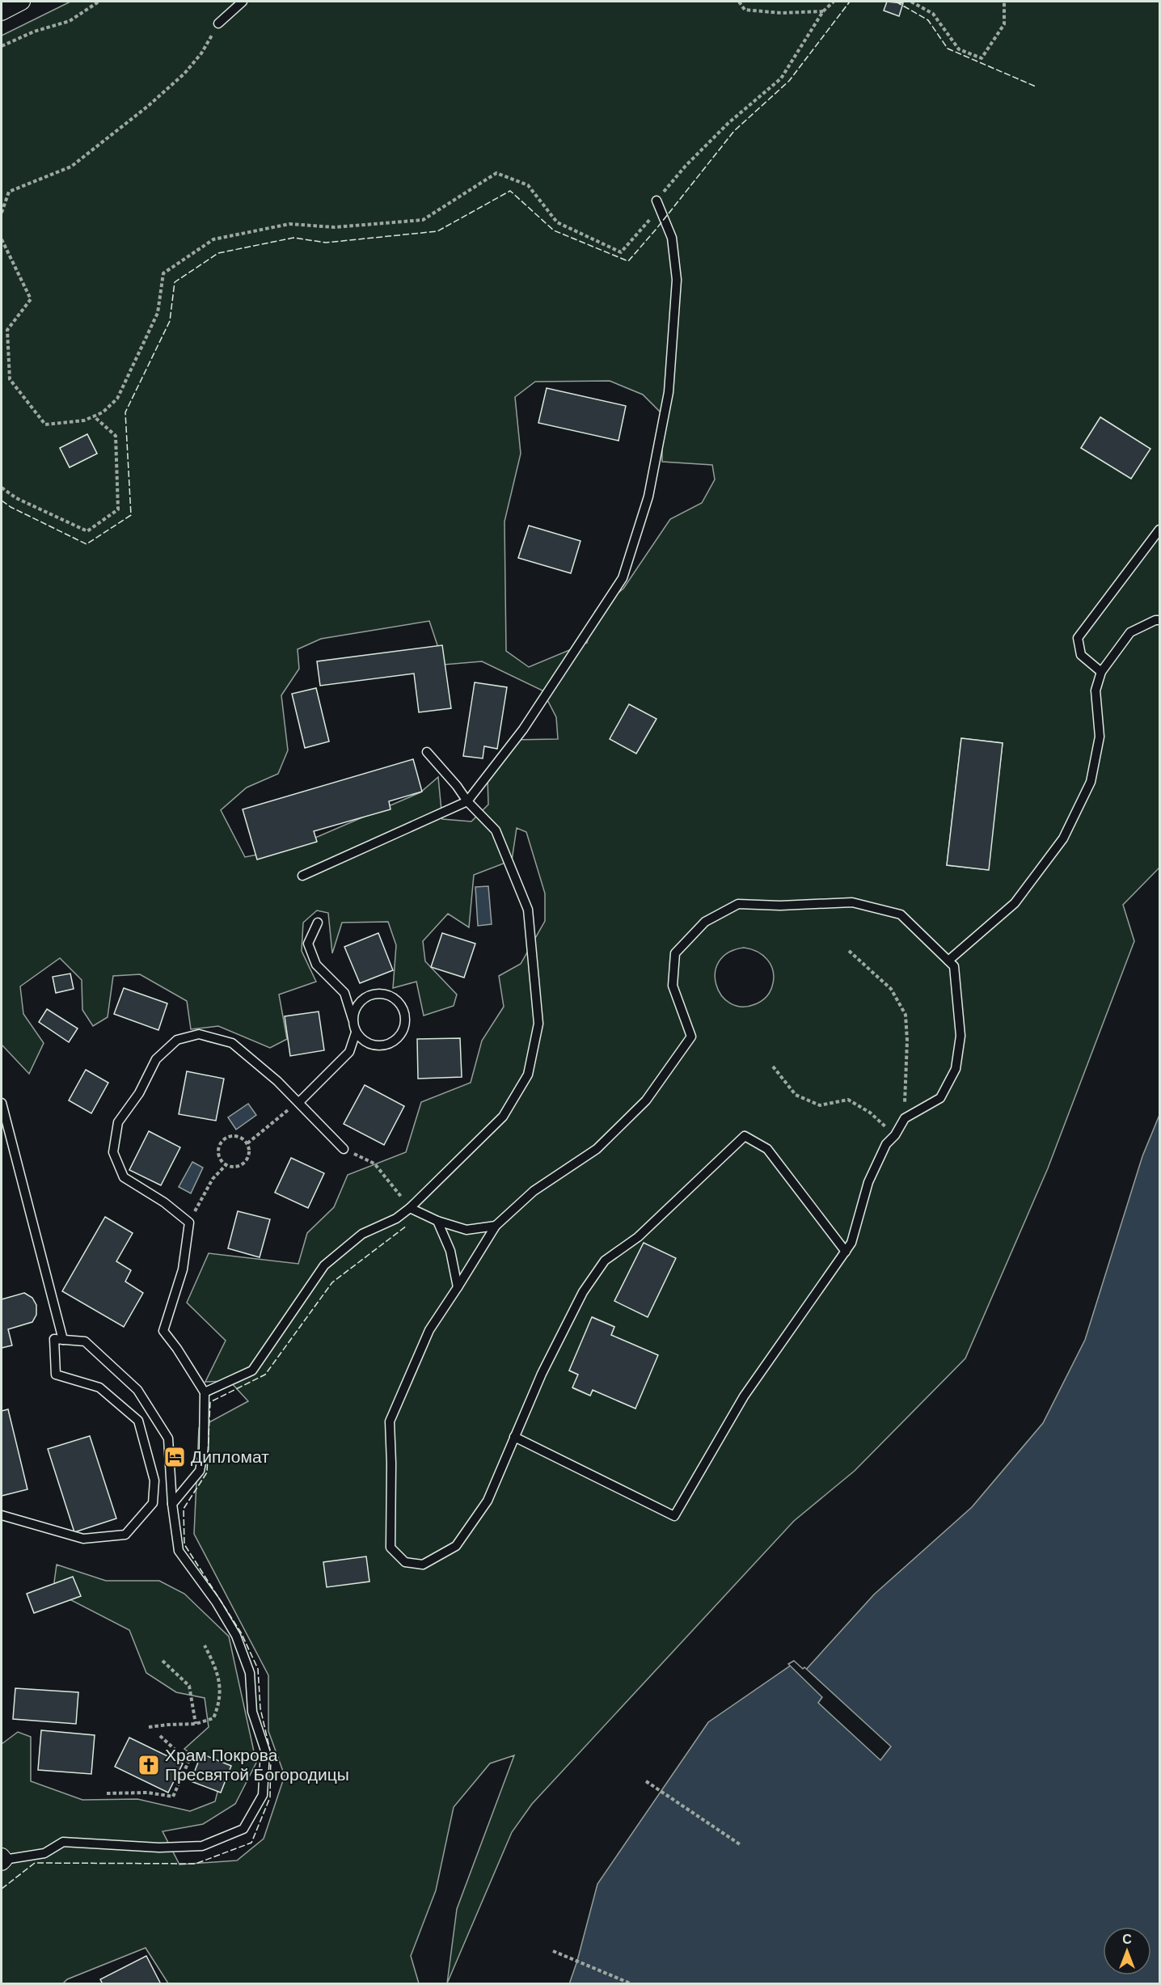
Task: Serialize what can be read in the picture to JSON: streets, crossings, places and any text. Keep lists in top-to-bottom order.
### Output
{
  "places": {
    "hotel": ["Дипломат"],
    "church": ["Храм Покрова Пресвятой Богородицы"]
  },
  "north": "top"
}
